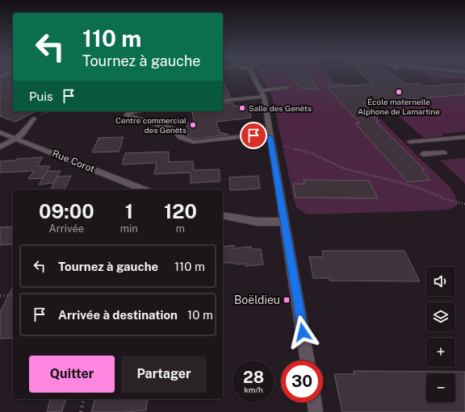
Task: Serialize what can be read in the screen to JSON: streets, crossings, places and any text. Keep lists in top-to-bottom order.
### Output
{
  "streets": {
    "street": ["Rue Corot"]
  },
  "places": {
    "other": ["École maternelle Alphone de Lamartine", "Salle des Genêts", "Centre commercial des Genêts"],
    "transit": ["Boëldieu"]
  },
  "page": {
    "turn": ["110 m", "Tournez à gauche"],
    "then": "Puis",
    "eta": [
      "09:00",
      "Arrivée",
      "1",
      "min",
      "120",
      "m"
    ],
    "list": [
      {
        "name": "Tournez à gauche",
        "value": "110 m"
      },
      {
        "name": "Arrivée à destination",
        "value": "10 m"
      }
    ],
    "map_buttons": ["+", "−"],
    "buttons": ["Quitter", "Partager"],
    "speed": "28 km/h",
    "limit": "30"
  }
}
